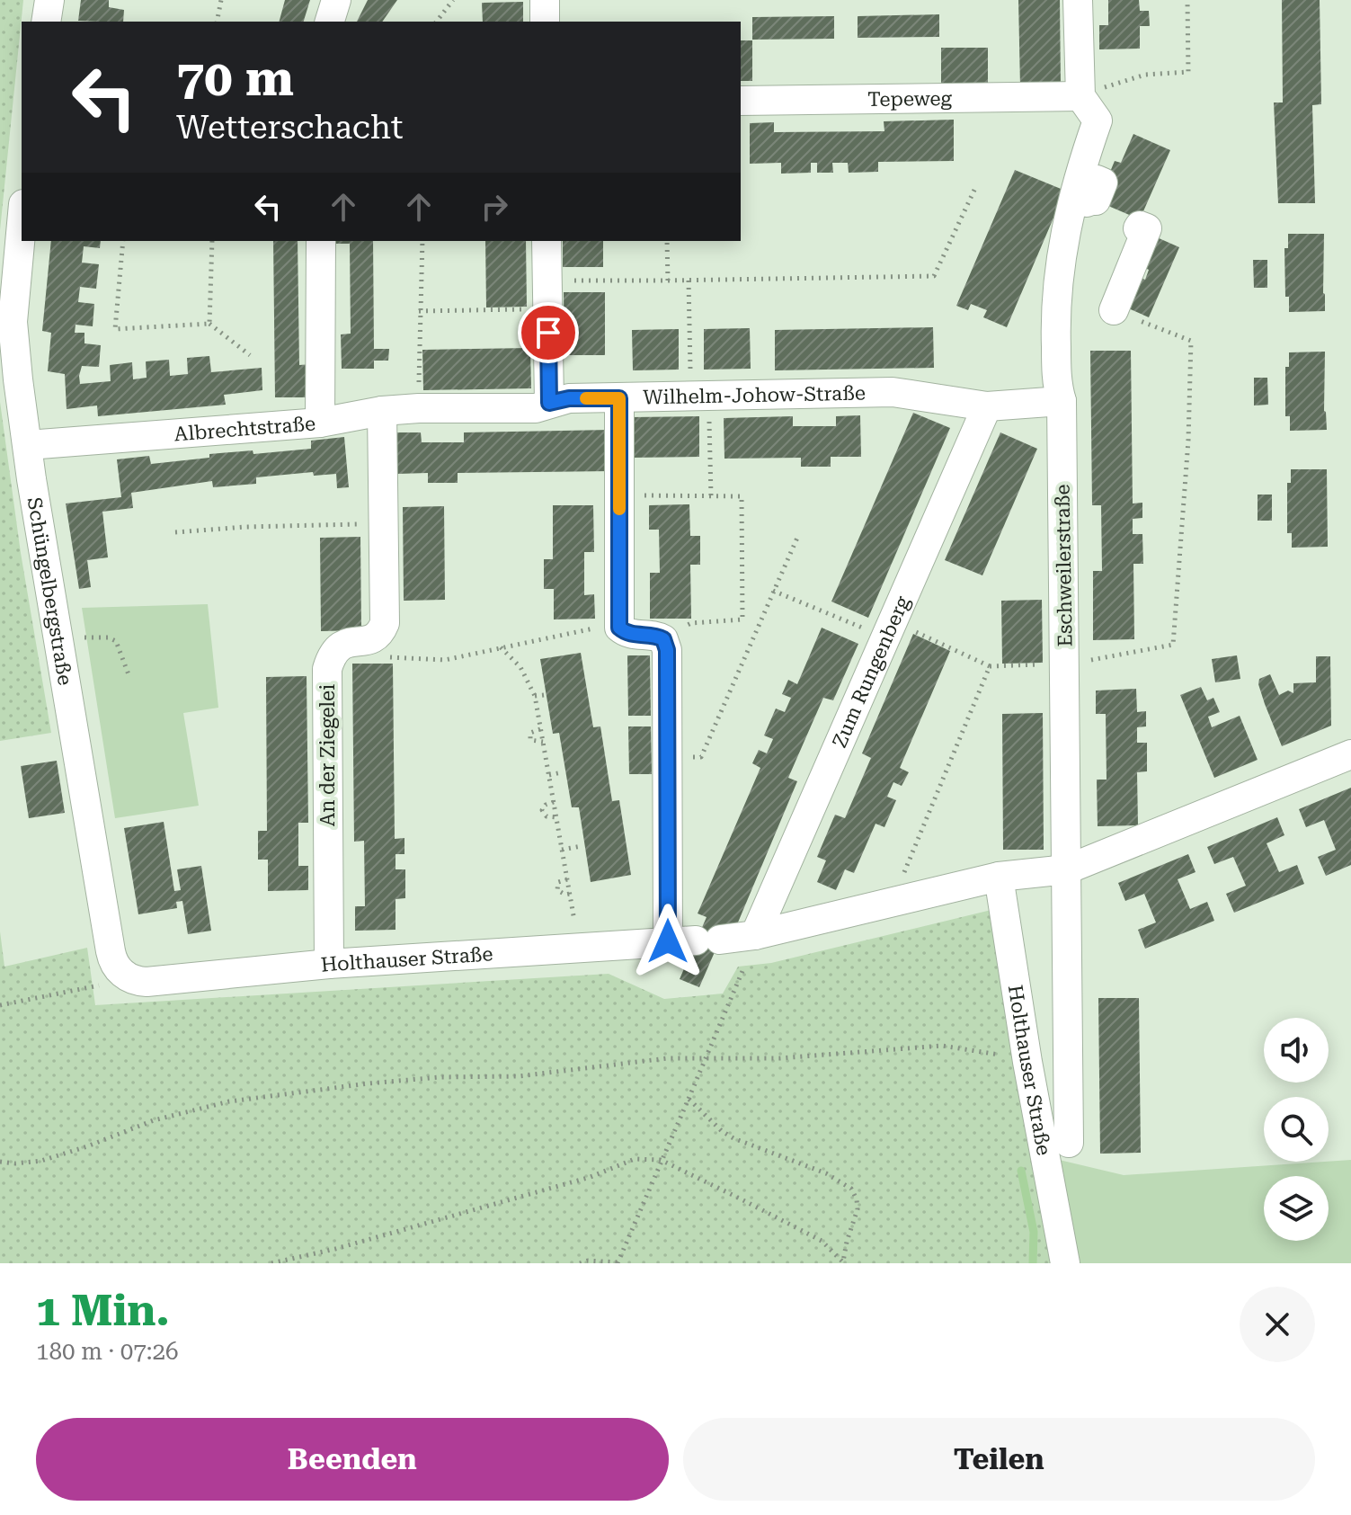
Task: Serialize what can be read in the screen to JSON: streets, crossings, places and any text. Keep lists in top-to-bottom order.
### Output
{
  "streets": {
    "street": [
      "Tepeweg",
      "Wilhelm-Johow-Straße",
      "Albrechtstraße",
      "Eschweilerstraße",
      "Schüngelbergstraße",
      "Zum Rungenberg",
      "An der Ziegelei",
      "Holthauser Straße"
    ]
  },
  "crossings": [
    ["Tepeweg", "Eschweilerstraße"],
    ["Wilhelm-Johow-Straße", "Albrechtstraße"],
    ["Wilhelm-Johow-Straße", "Eschweilerstraße"],
    ["Wilhelm-Johow-Straße", "Zum Rungenberg"],
    ["Albrechtstraße", "Schüngelbergstraße"],
    ["Eschweilerstraße", "Holthauser Straße"],
    ["Schüngelbergstraße", "Holthauser Straße"],
    ["Zum Rungenberg", "Holthauser Straße"],
    ["An der Ziegelei", "Holthauser Straße"]
  ],
  "page": {
    "turn": ["70 m", "Wetterschacht"],
    "heading": ["1 Min.", "180 m · 07:26"],
    "buttons": ["Beenden", "Teilen"]
  }
}
